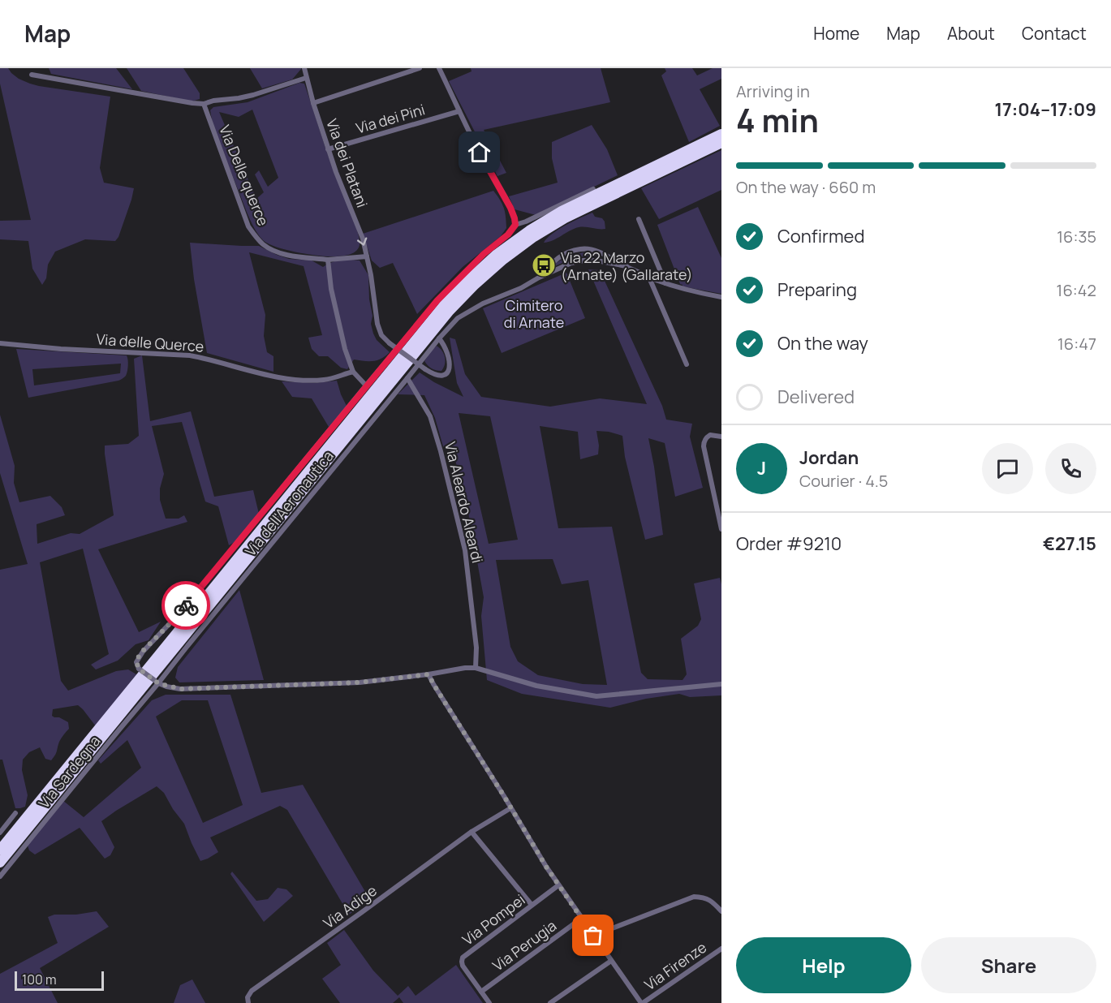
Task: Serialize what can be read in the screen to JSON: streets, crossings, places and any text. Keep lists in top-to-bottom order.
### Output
{
  "streets": {
    "street": [
      "Via dei Pini",
      "Via dei Platani",
      "Via Delle querce",
      "Via delle Querce",
      "Via Aleardo Aleardi",
      "Via dell'Aeronautica",
      "Via Sardegna",
      "Via Adige",
      "Via Pompei",
      "Via Perugia",
      "Via Firenze"
    ]
  },
  "crossings": [
    ["Via dei Pini", "Via dei Platani"],
    ["Via dei Platani", "Via dell'Aeronautica"],
    ["Via Aleardo Aleardi", "Via dell'Aeronautica"],
    ["Via dell'Aeronautica", "Via Sardegna"],
    ["Via Pompei", "Via Perugia"]
  ],
  "parks": ["Cimitero di Arnate"],
  "places": {
    "bus stop": ["Via 22 Marzo (Arnate) (Gallarate)"]
  },
  "scale_bar": "100 m",
  "page": {
    "header": "Map",
    "nav": [
      "Home",
      "Map",
      "About",
      "Contact"
    ],
    "heading": ["4 min", "Arriving in", "17:04–17:09"],
    "panel": [
      "Jordan",
      "Courier · 4.5",
      "Order #9210",
      "€27.15"
    ],
    "bar": "On the way · 660 m",
    "list": [
      ["Confirmed", "16:35"],
      ["Preparing", "16:42"],
      ["On the way", "16:47"],
      "Delivered"
    ],
    "round": "J",
    "buttons": ["Help", "Share"],
    "scale": "100 m"
  }
}
